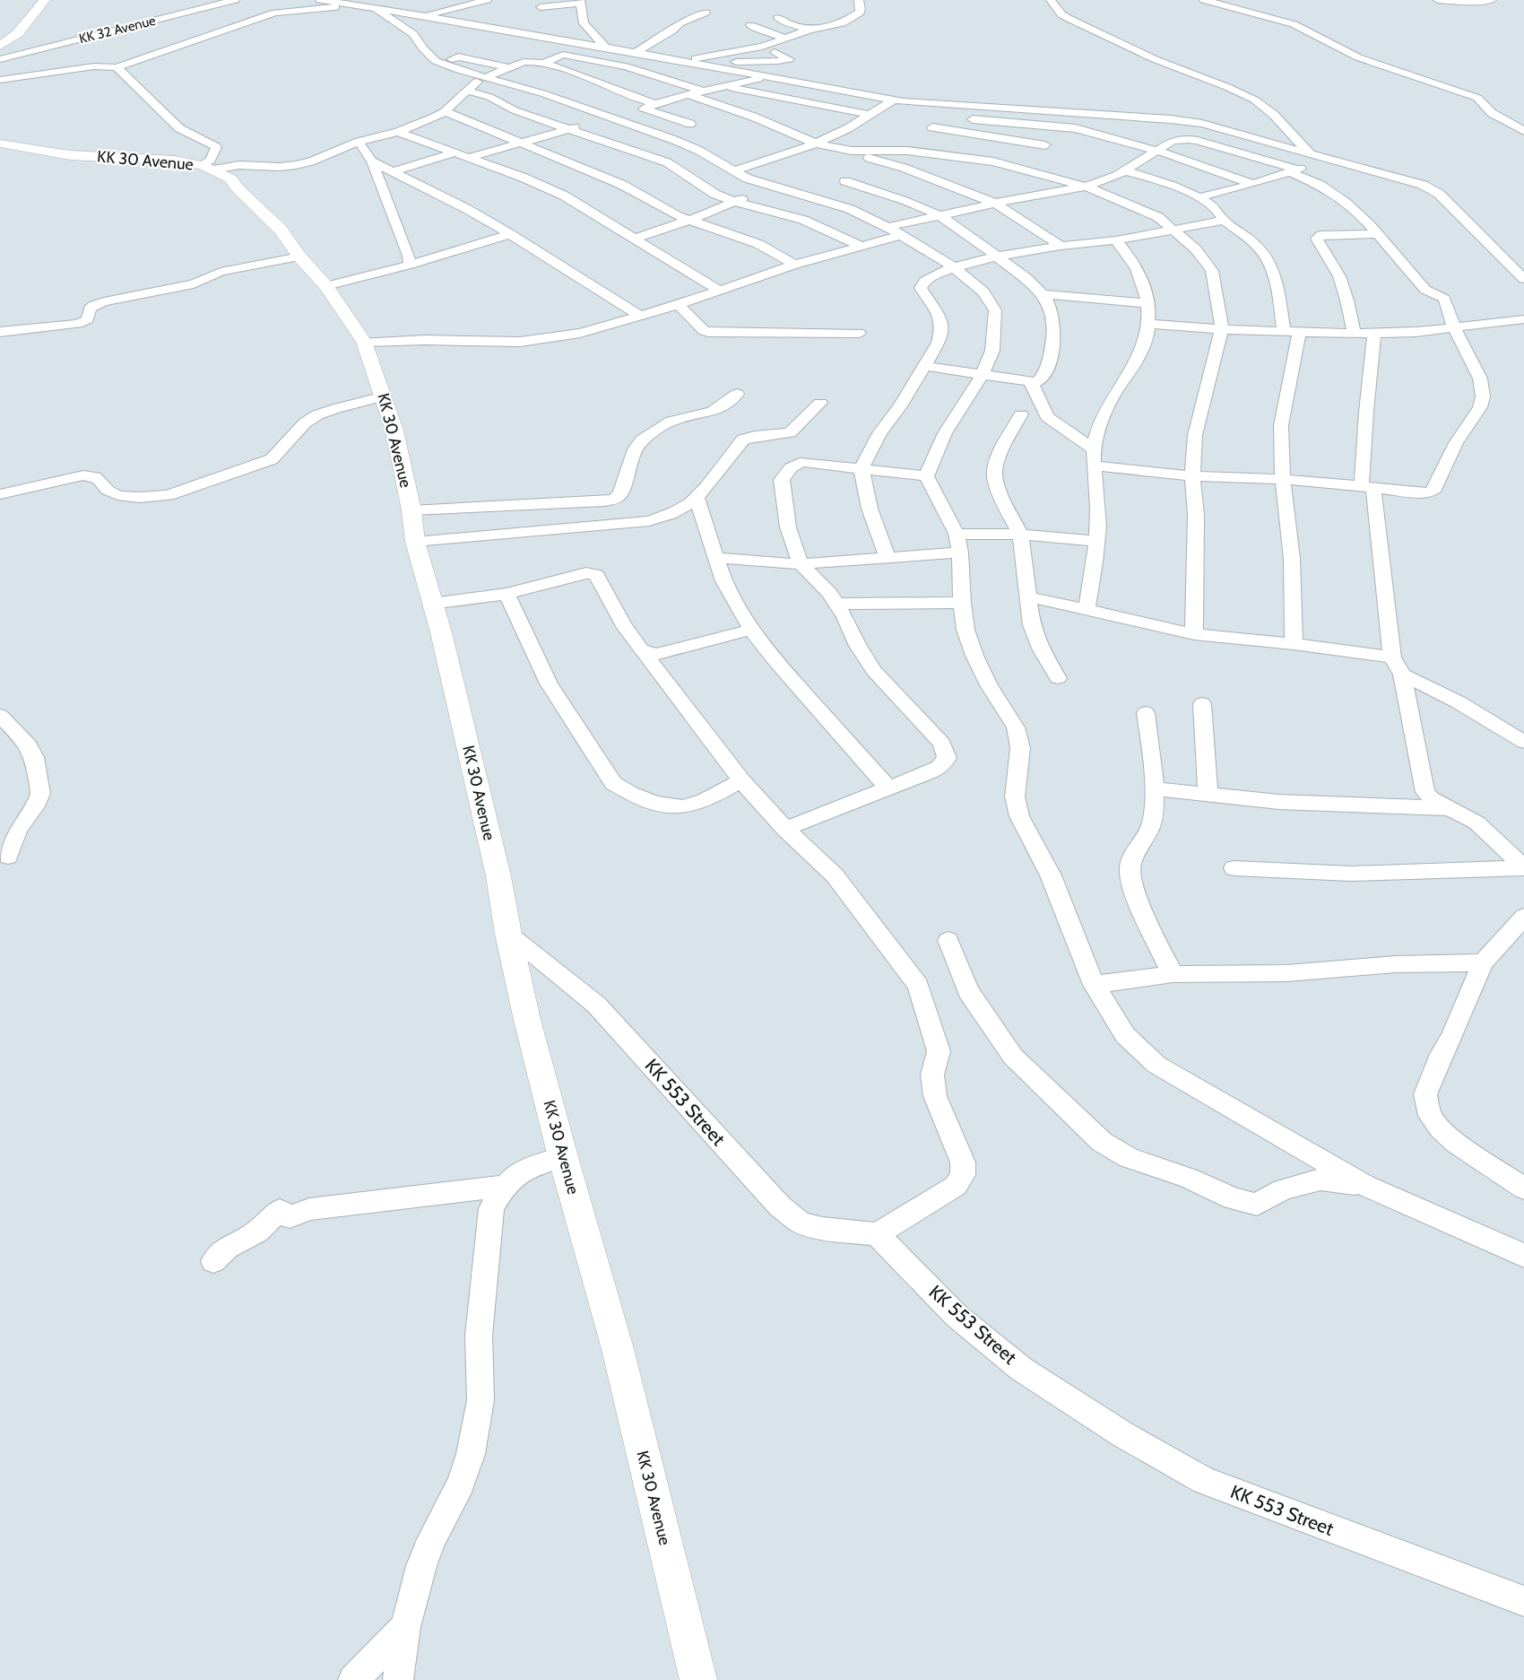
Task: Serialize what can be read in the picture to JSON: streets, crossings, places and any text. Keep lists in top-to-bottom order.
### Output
{
  "streets": {
    "main road": ["KK 30 Avenue"],
    "street": ["KK 32 Avenue", "KK 553 Street"]
  },
  "crossings": [
    ["KK 30 Avenue", "KK 553 Street"]
  ]
}
